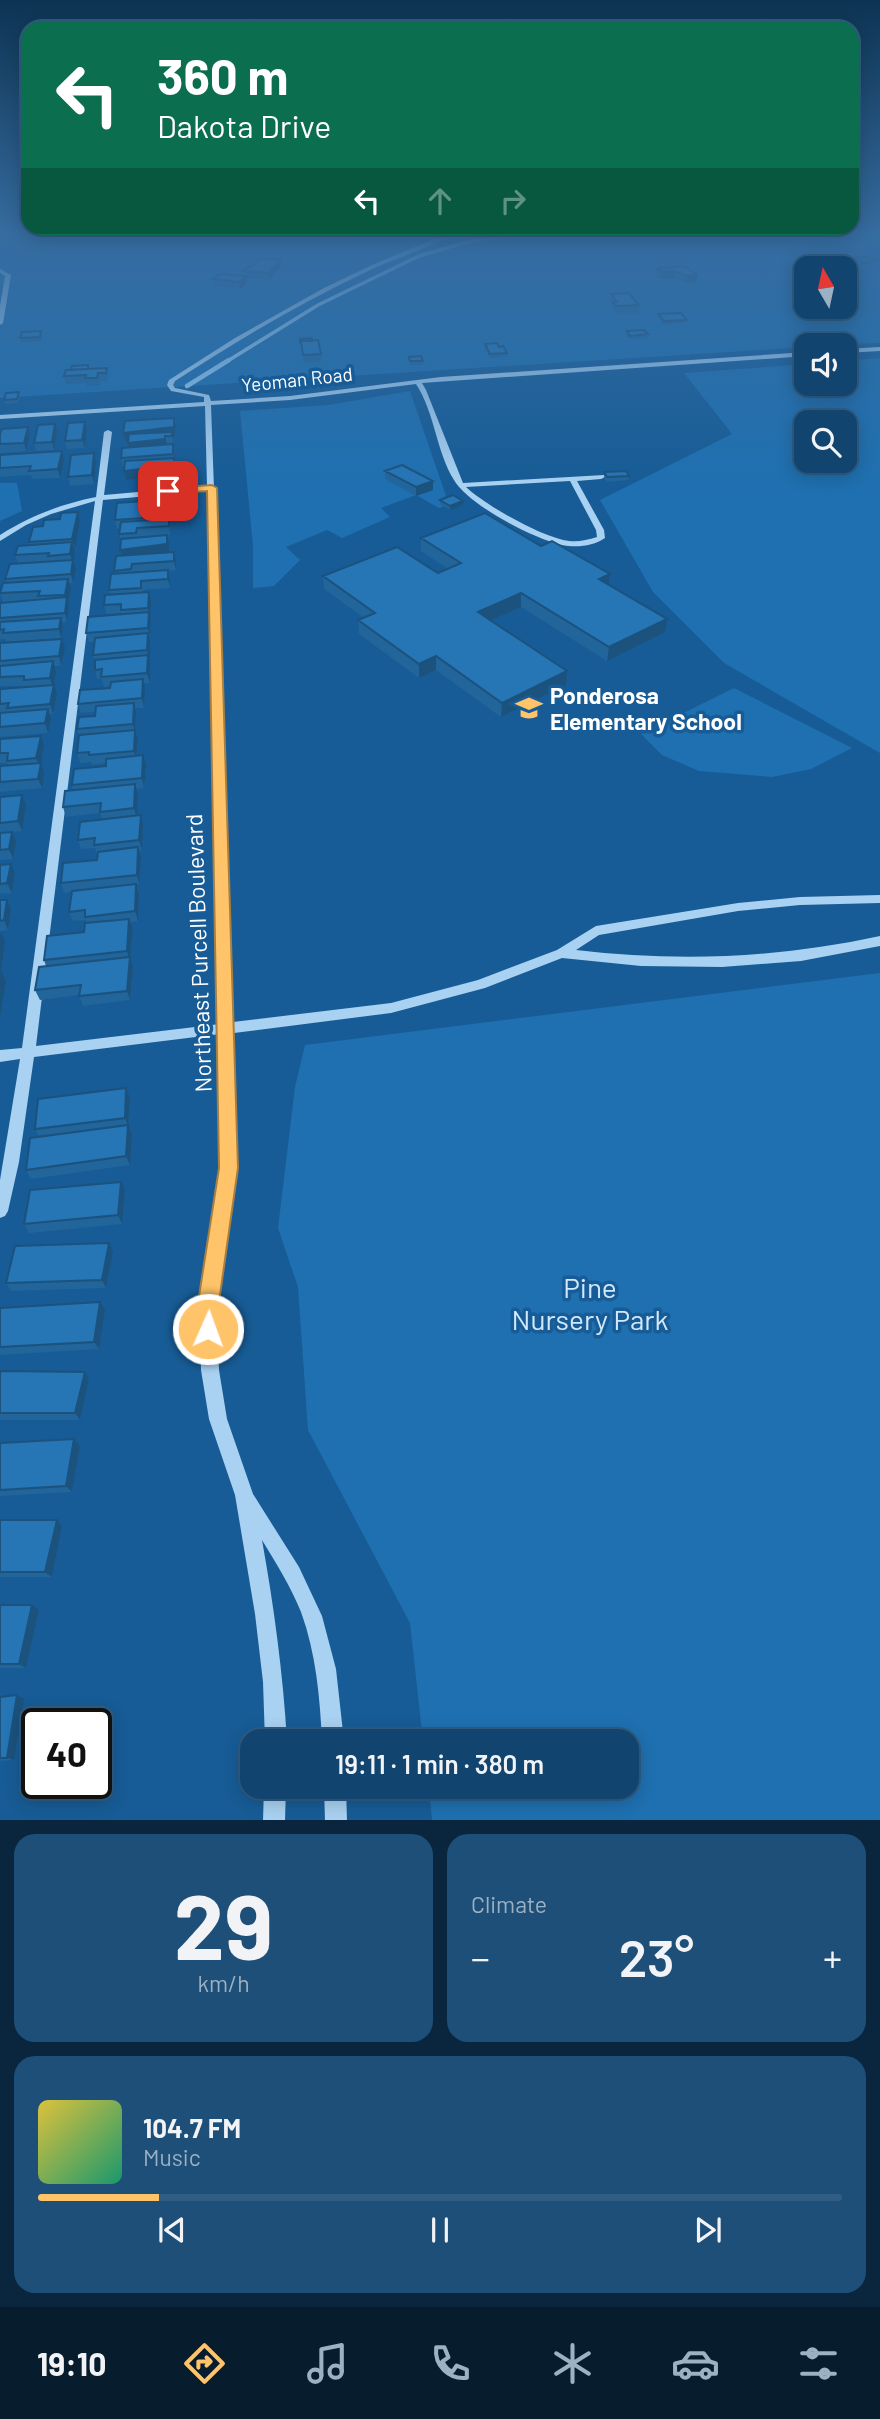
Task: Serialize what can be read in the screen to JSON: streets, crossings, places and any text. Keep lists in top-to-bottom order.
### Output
{
  "streets": {
    "street": ["Yeoman Road", "Northeast Purcell Boulevard"]
  },
  "crossings": [
    ["Yeoman Road", "Northeast Purcell Boulevard"]
  ],
  "parks": ["Pine Nursery Park"],
  "places": {
    "school or university": ["Ponderosa Elementary School"]
  },
  "north": "top",
  "page": {
    "turn": ["360 m", "Dakota Drive"],
    "limit": "40",
    "trip": "19:11 · 1 min · 380 m",
    "tile": [
      ["29", "km/h"],
      "Climate"
    ],
    "heat": ["−", "23°", "+"],
    "song": ["104.7 FM", "Music"],
    "tabs": "19:10"
  }
}
